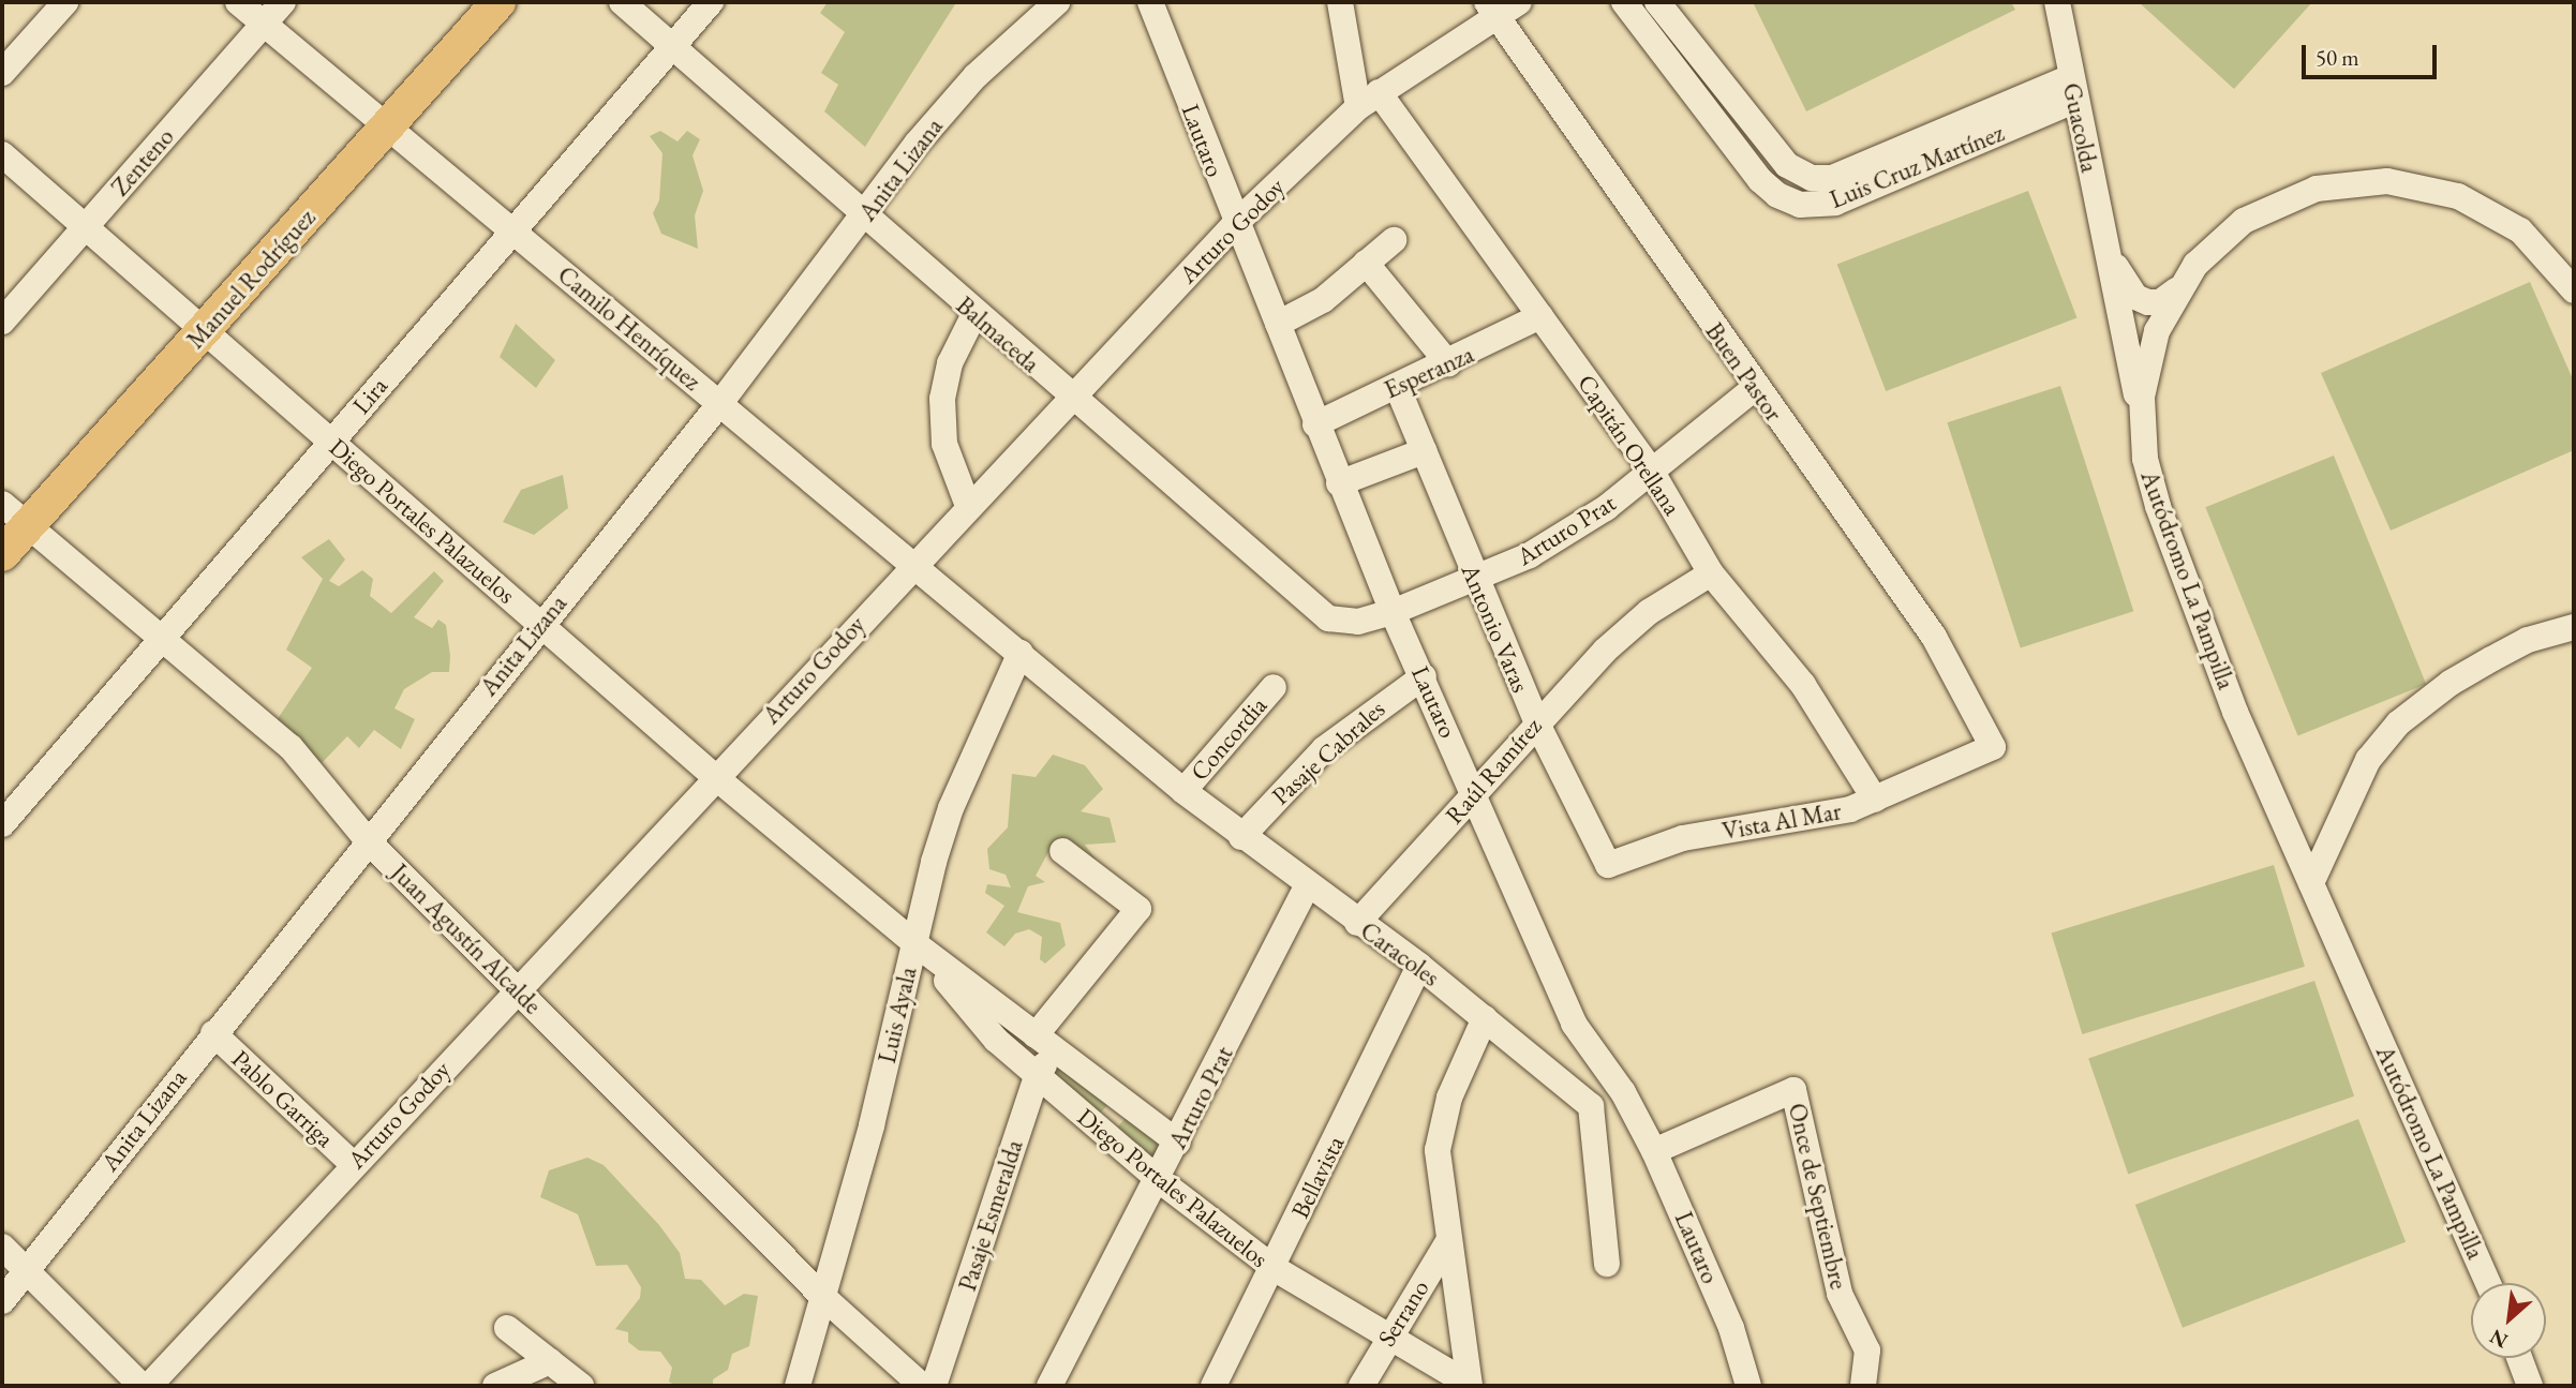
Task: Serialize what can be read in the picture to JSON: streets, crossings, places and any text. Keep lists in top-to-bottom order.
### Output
{
  "streets": {
    "main road": ["Manuel Rodríguez"],
    "street": [
      "Guacolda",
      "Lautaro",
      "Zenteno",
      "Luis Cruz Martínez",
      "Anita Lizana",
      "Arturo Godoy",
      "Camilo Henríquez",
      "Balmaceda",
      "Esperanza",
      "Buen Pastor",
      "Lira",
      "Capitán Orellana",
      "Diego Portales Palazuelos",
      "Arturo Prat",
      "Autódromo La Pampilla",
      "Antonio Varas",
      "Concordia",
      "Pasaje Cabrales",
      "Raúl Ramírez",
      "Vista Al Mar",
      "Juan Agustín Alcalde",
      "Caracoles",
      "Luis Ayala",
      "Pablo Garriga",
      "Bellavista",
      "Once de Septiembre",
      "Pasaje Esmeralda",
      "Serrano"
    ]
  },
  "crossings": [
    ["Guacolda", "Luis Cruz Martínez"],
    ["Guacolda", "Autódromo La Pampilla"],
    ["Lautaro", "Arturo Godoy"],
    ["Lautaro", "Balmaceda"],
    ["Lautaro", "Esperanza"],
    ["Lautaro", "Arturo Prat"],
    ["Lautaro", "Pasaje Cabrales"],
    ["Lautaro", "Raúl Ramírez"],
    ["Lautaro", "Once de Septiembre"],
    ["Zenteno", "Camilo Henríquez"],
    ["Zenteno", "Diego Portales Palazuelos"],
    ["Anita Lizana", "Camilo Henríquez"],
    ["Anita Lizana", "Balmaceda"],
    ["Anita Lizana", "Diego Portales Palazuelos"],
    ["Anita Lizana", "Juan Agustín Alcalde"],
    ["Anita Lizana", "Pablo Garriga"],
    ["Arturo Godoy", "Camilo Henríquez"],
    ["Arturo Godoy", "Balmaceda"],
    ["Arturo Godoy", "Buen Pastor"],
    ["Arturo Godoy", "Capitán Orellana"],
    ["Arturo Godoy", "Diego Portales Palazuelos"],
    ["Arturo Godoy", "Juan Agustín Alcalde"],
    ["Arturo Godoy", "Pablo Garriga"],
    ["Manuel Rodríguez", "Camilo Henríquez"],
    ["Manuel Rodríguez", "Diego Portales Palazuelos"],
    ["Manuel Rodríguez", "Juan Agustín Alcalde"],
    ["Camilo Henríquez", "Lira"],
    ["Camilo Henríquez", "Caracoles"],
    ["Camilo Henríquez", "Luis Ayala"],
    ["Balmaceda", "Lira"],
    ["Balmaceda", "Arturo Prat"],
    ["Esperanza", "Capitán Orellana"],
    ["Esperanza", "Antonio Varas"],
    ["Buen Pastor", "Arturo Prat"],
    ["Buen Pastor", "Vista Al Mar"],
    ["Lira", "Diego Portales Palazuelos"],
    ["Lira", "Juan Agustín Alcalde"],
    ["Capitán Orellana", "Arturo Prat"],
    ["Capitán Orellana", "Raúl Ramírez"],
    ["Capitán Orellana", "Vista Al Mar"],
    ["Diego Portales Palazuelos", "Arturo Prat"],
    ["Diego Portales Palazuelos", "Luis Ayala"],
    ["Diego Portales Palazuelos", "Bellavista"],
    ["Diego Portales Palazuelos", "Pasaje Esmeralda"],
    ["Diego Portales Palazuelos", "Serrano"],
    ["Arturo Prat", "Antonio Varas"],
    ["Arturo Prat", "Caracoles"],
    ["Antonio Varas", "Raúl Ramírez"],
    ["Antonio Varas", "Vista Al Mar"],
    ["Concordia", "Caracoles"],
    ["Pasaje Cabrales", "Caracoles"],
    ["Raúl Ramírez", "Caracoles"],
    ["Juan Agustín Alcalde", "Luis Ayala"],
    ["Caracoles", "Luis Ayala"],
    ["Caracoles", "Bellavista"]
  ],
  "scale_bar": "50 m",
  "north": "bottom left"
}
